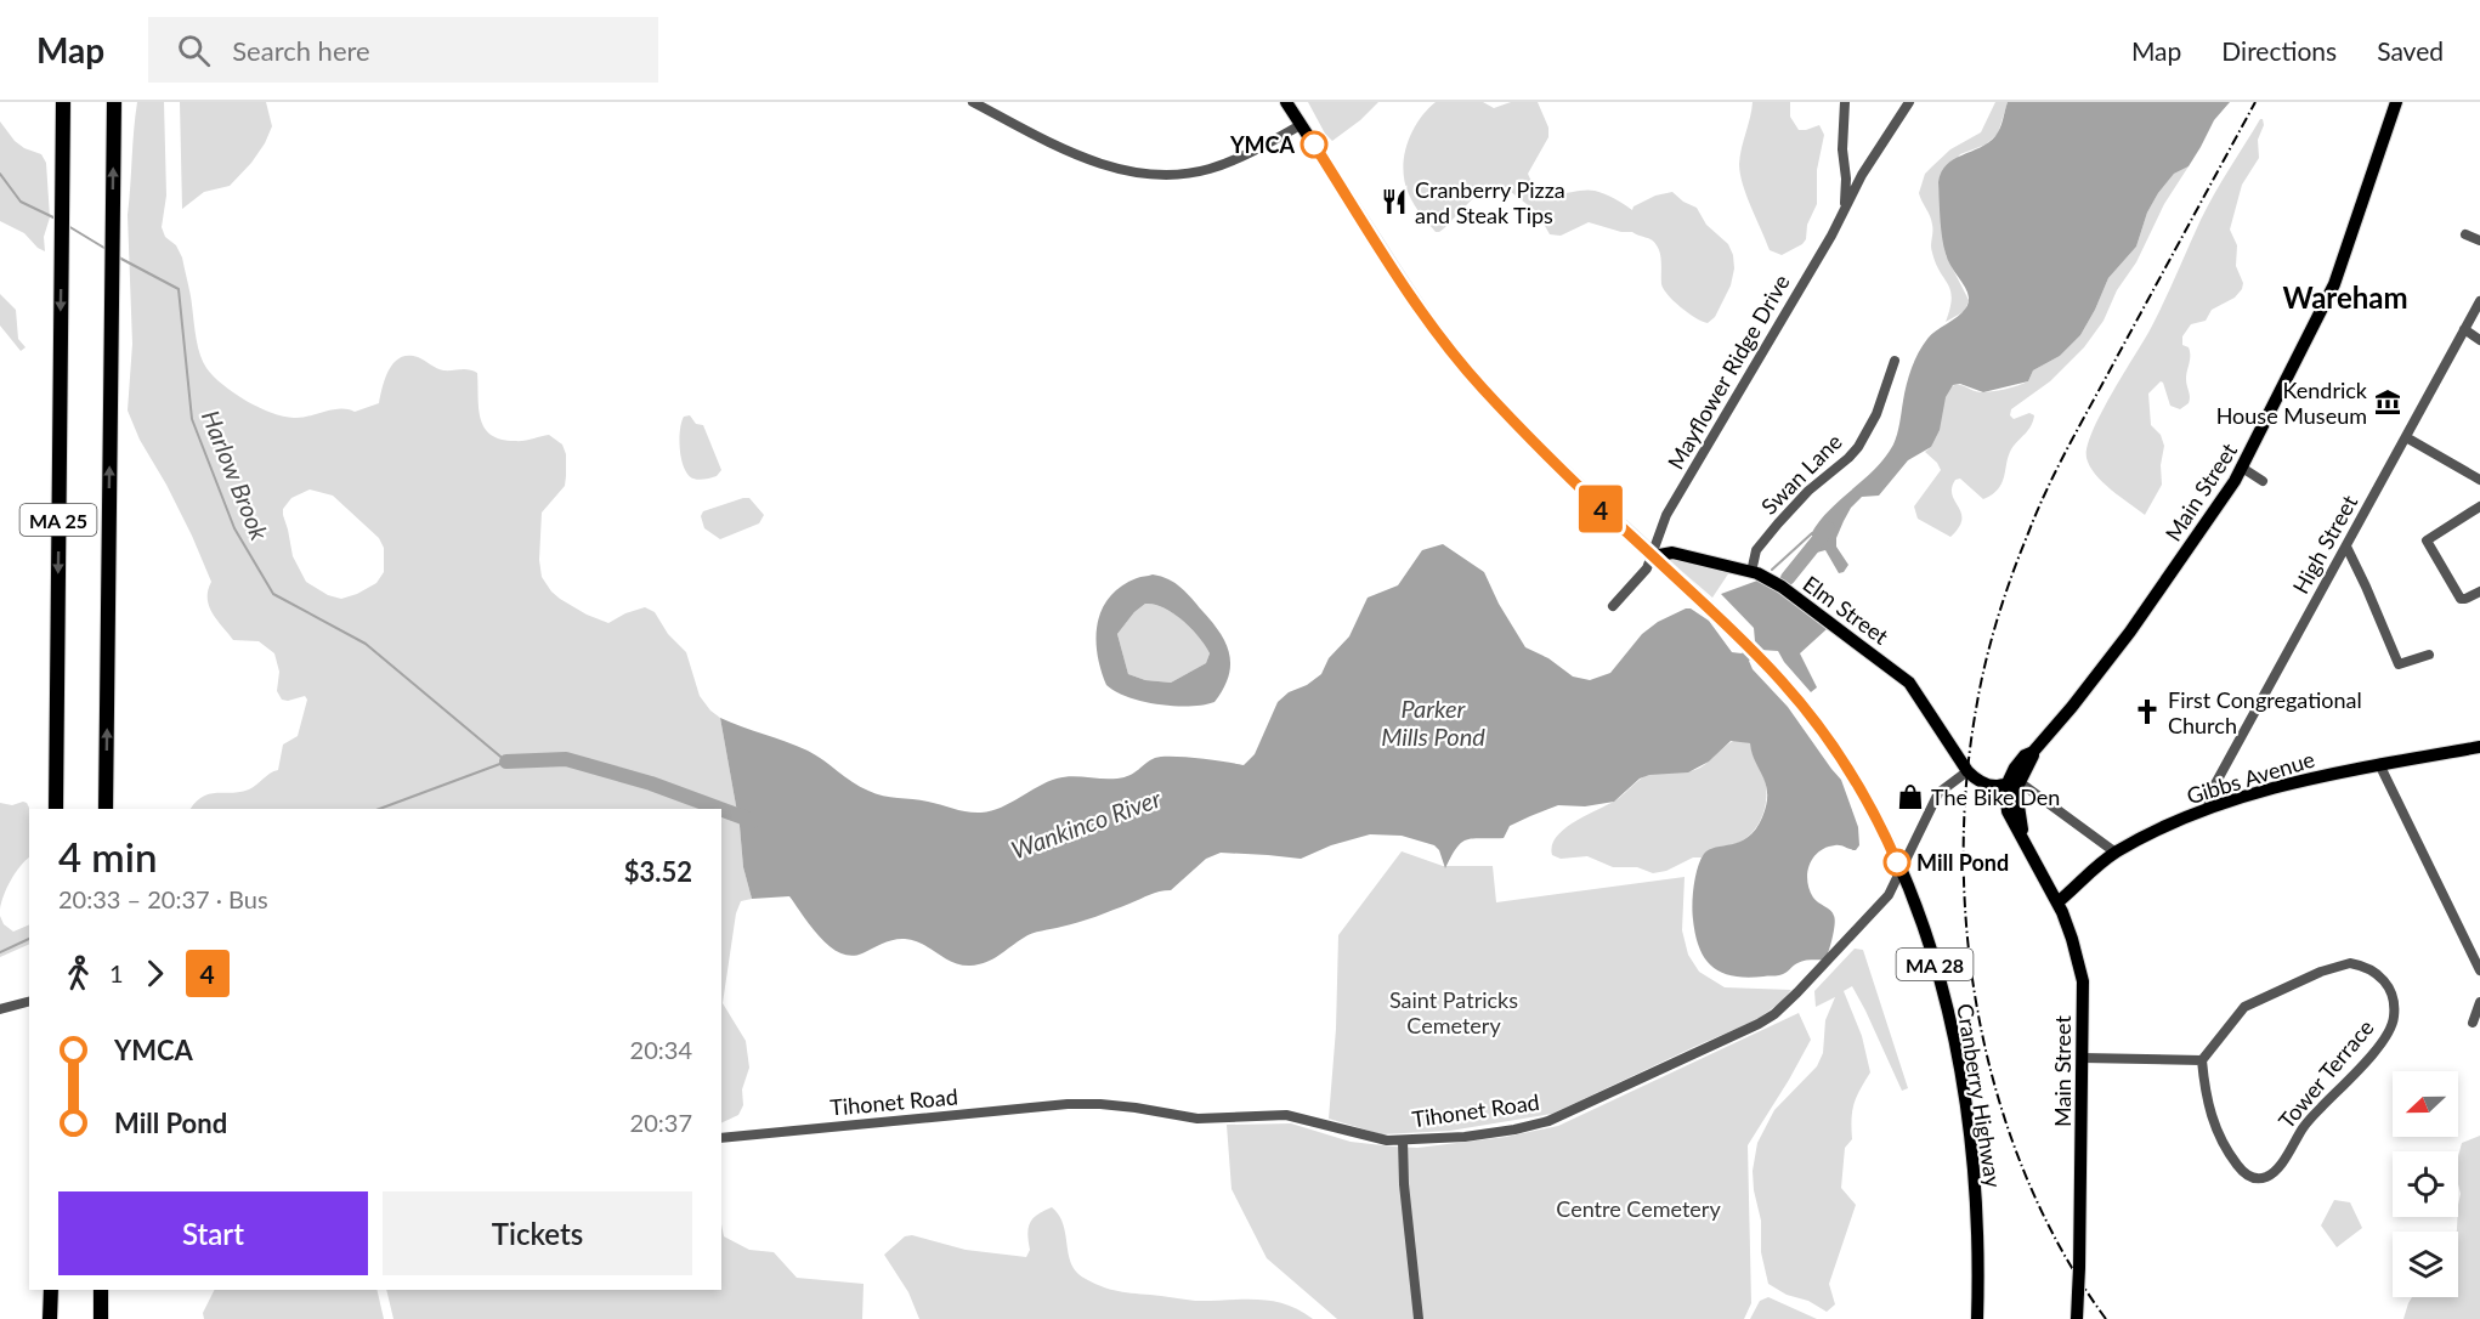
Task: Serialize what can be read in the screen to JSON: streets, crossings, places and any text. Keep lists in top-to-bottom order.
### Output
{
  "streets": {
    "highway": ["MA 25"],
    "main road": [
      "Main Street",
      "Elm Street",
      "Gibbs Avenue",
      "MA 28",
      "Cranberry Highway"
    ],
    "street": [
      "Mayflower Ridge Drive",
      "Swan Lane",
      "High Street",
      "Tower Terrace",
      "Tihonet Road"
    ]
  },
  "crossings": [
    ["Mayflower Ridge Drive", "Elm Street"],
    ["Mayflower Ridge Drive", "Cranberry Highway"],
    ["Swan Lane", "Elm Street"],
    ["Main Street", "Gibbs Avenue"],
    ["High Street", "Gibbs Avenue"],
    ["Elm Street", "Cranberry Highway"],
    ["Elm Street", "Tihonet Road"],
    ["Cranberry Highway", "Tihonet Road"]
  ],
  "districts": ["Wareham"],
  "water": ["Harlow Brook", "Parker Mills Pond", "Wankinco River"],
  "parks": ["Saint Patricks Cemetery", "Centre Cemetery"],
  "places": {
    "other": ["YMCA", "Mill Pond"],
    "restaurant": ["Cranberry Pizza and Steak Tips"],
    "museum": ["Kendrick House Museum"],
    "church": ["First Congregational Church"],
    "shop": ["The Bike Den"]
  },
  "lines": ["bus line 4"],
  "north": "left",
  "page": {
    "header": "Map",
    "search": "Search here",
    "nav": ["Map", "Directions", "Saved"],
    "on_map": "4",
    "heading": ["4 min", "20:33 – 20:37 · Bus", "$3.52"],
    "legs": ["1", "4"],
    "list": [
      {
        "name": "YMCA",
        "value": "20:34"
      },
      {
        "name": "Mill Pond",
        "value": "20:37"
      }
    ],
    "buttons": ["Start", "Tickets"]
  }
}
